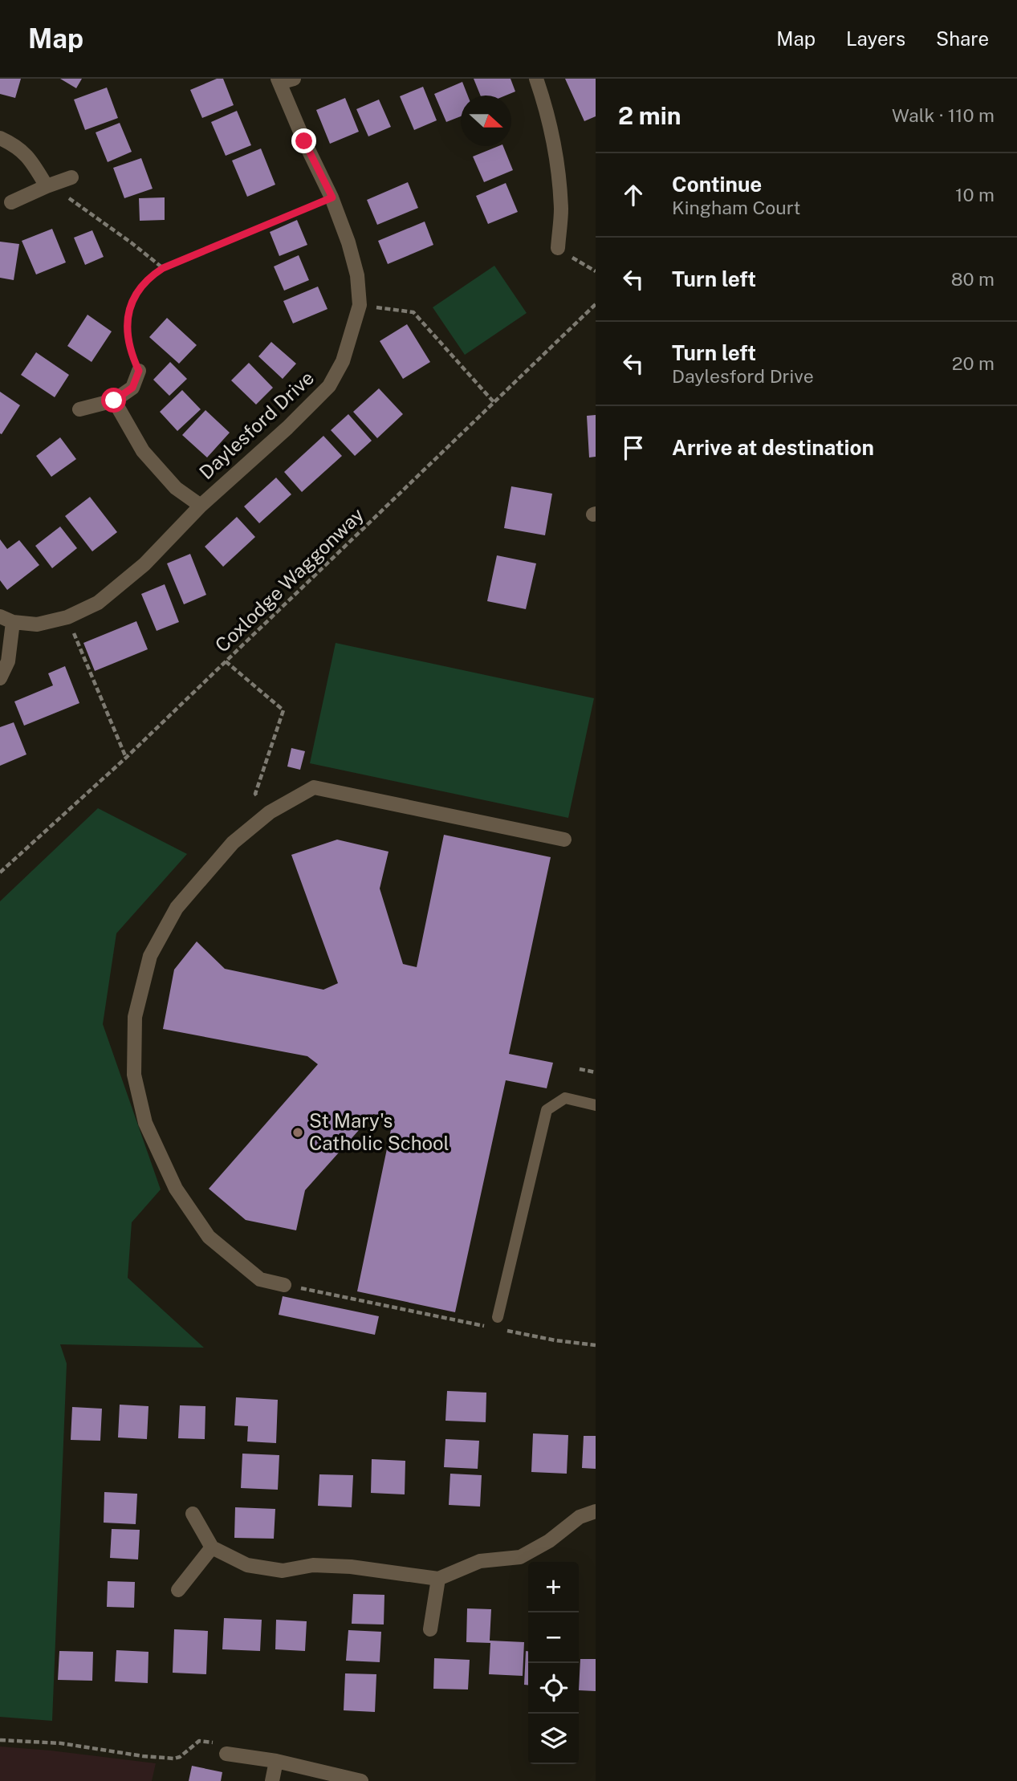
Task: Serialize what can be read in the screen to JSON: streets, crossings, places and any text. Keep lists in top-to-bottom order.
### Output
{
  "streets": {
    "street": ["Daylesford Drive"],
    "path": ["Coxlodge Waggonway"]
  },
  "places": ["St Mary's Catholic School"],
  "north": "right",
  "page": {
    "header": "Map",
    "nav": ["Map", "Layers", "Share"],
    "heading": ["2 min", "Walk · 110 m"],
    "list": [
      ["Continue", "Kingham Court", "10 m"],
      ["Turn left", "80 m"],
      ["Turn left", "Daylesford Drive", "20 m"],
      "Arrive at destination"
    ],
    "map_buttons": ["+", "−"]
  }
}
